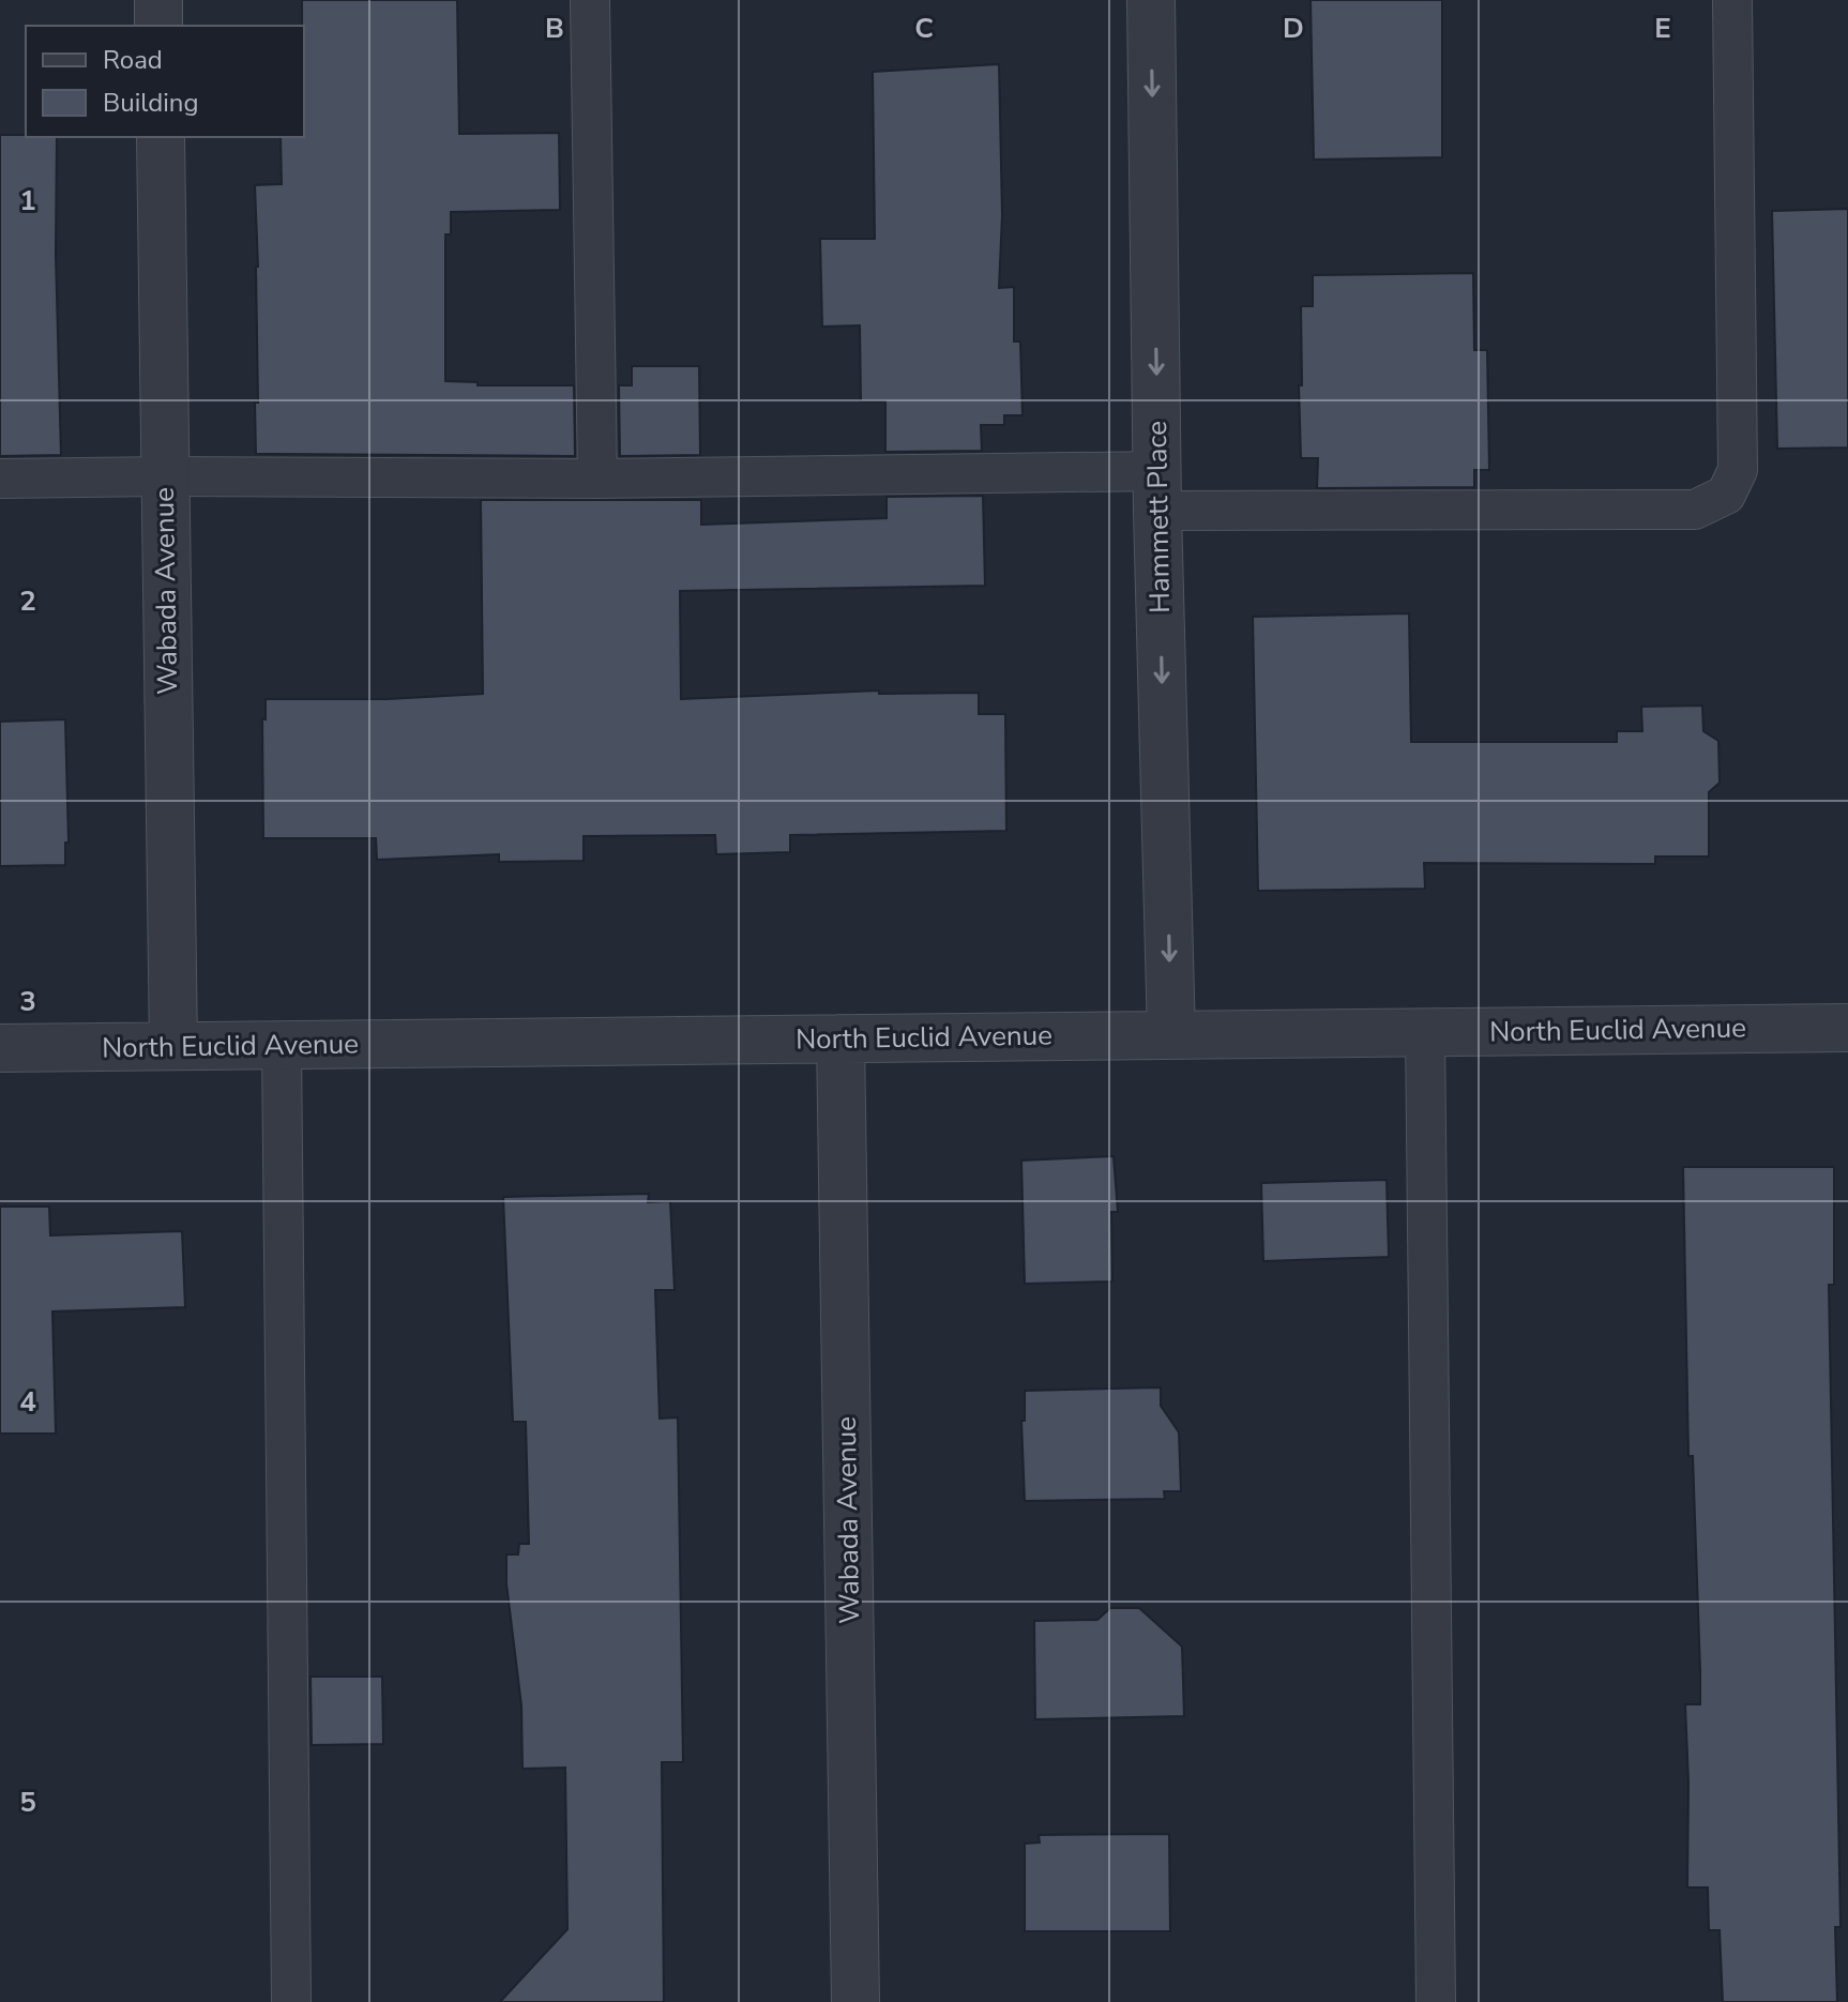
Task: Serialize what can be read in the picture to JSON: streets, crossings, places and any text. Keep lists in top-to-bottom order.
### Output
{
  "streets": {
    "street": ["Hammett Place", "Wabada Avenue", "North Euclid Avenue"]
  },
  "crossings": [
    ["Hammett Place", "North Euclid Avenue"],
    ["Wabada Avenue", "North Euclid Avenue"]
  ],
  "one_way": ["Hammett Place"],
  "legend": ["Road", "Building"],
  "grid": {
    "columns": [
      "B",
      "C",
      "D",
      "E"
    ],
    "rows": [
      "1",
      "2",
      "3",
      "4",
      "5"
    ]
  }
}
